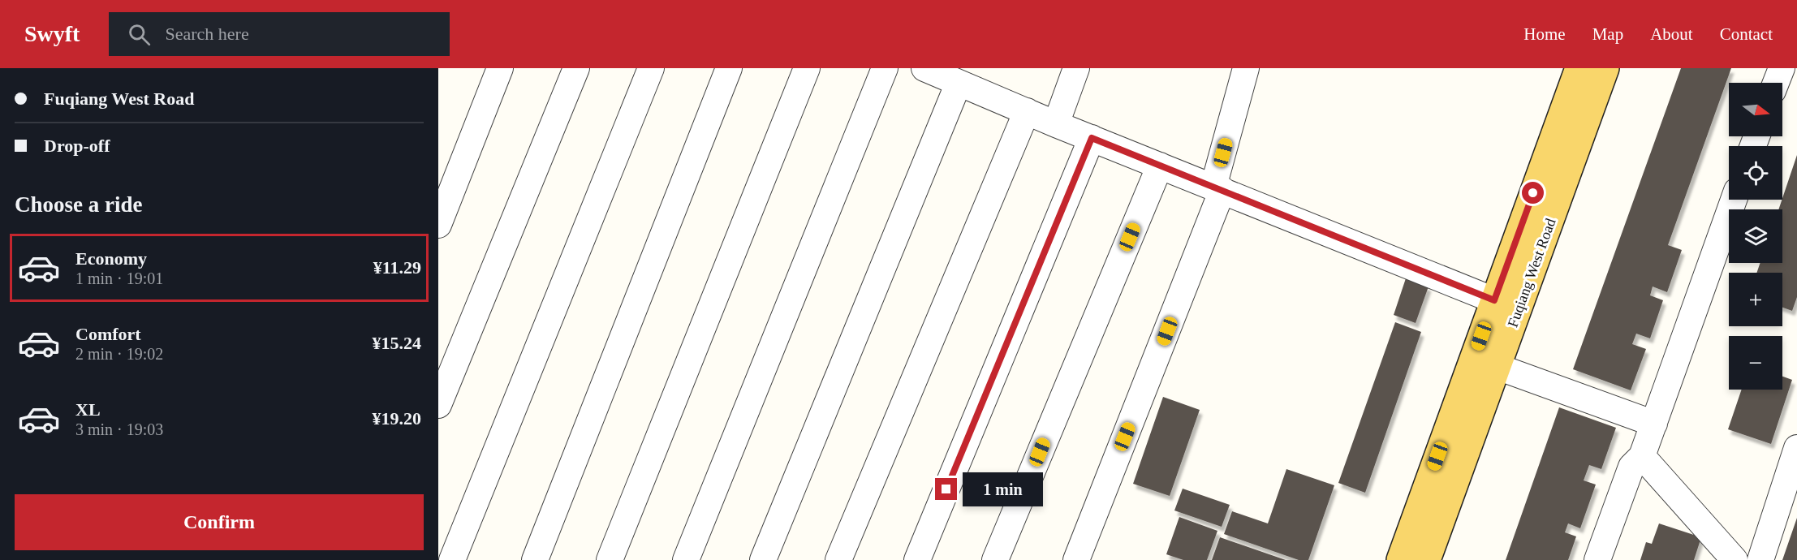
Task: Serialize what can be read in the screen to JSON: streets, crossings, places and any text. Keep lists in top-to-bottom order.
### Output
{
  "streets": {
    "main road": ["Fuqiang West Road"]
  },
  "north": "right",
  "page": {
    "header": "Swyft",
    "search": "Search here",
    "nav": [
      "Home",
      "Map",
      "About",
      "Contact"
    ],
    "banner": ["Fuqiang West Road", "Drop-off"],
    "map_buttons": ["+", "−"],
    "heading": "Choose a ride",
    "list": [
      {
        "name": "Economy",
        "note": "1 min · 19:01",
        "value": "¥11.29"
      },
      {
        "name": "Comfort",
        "note": "2 min · 19:02",
        "value": "¥15.24"
      },
      {
        "name": "XL",
        "note": "3 min · 19:03",
        "value": "¥19.20"
      }
    ],
    "bubble": "1 min",
    "buttons": "Confirm"
  }
}
